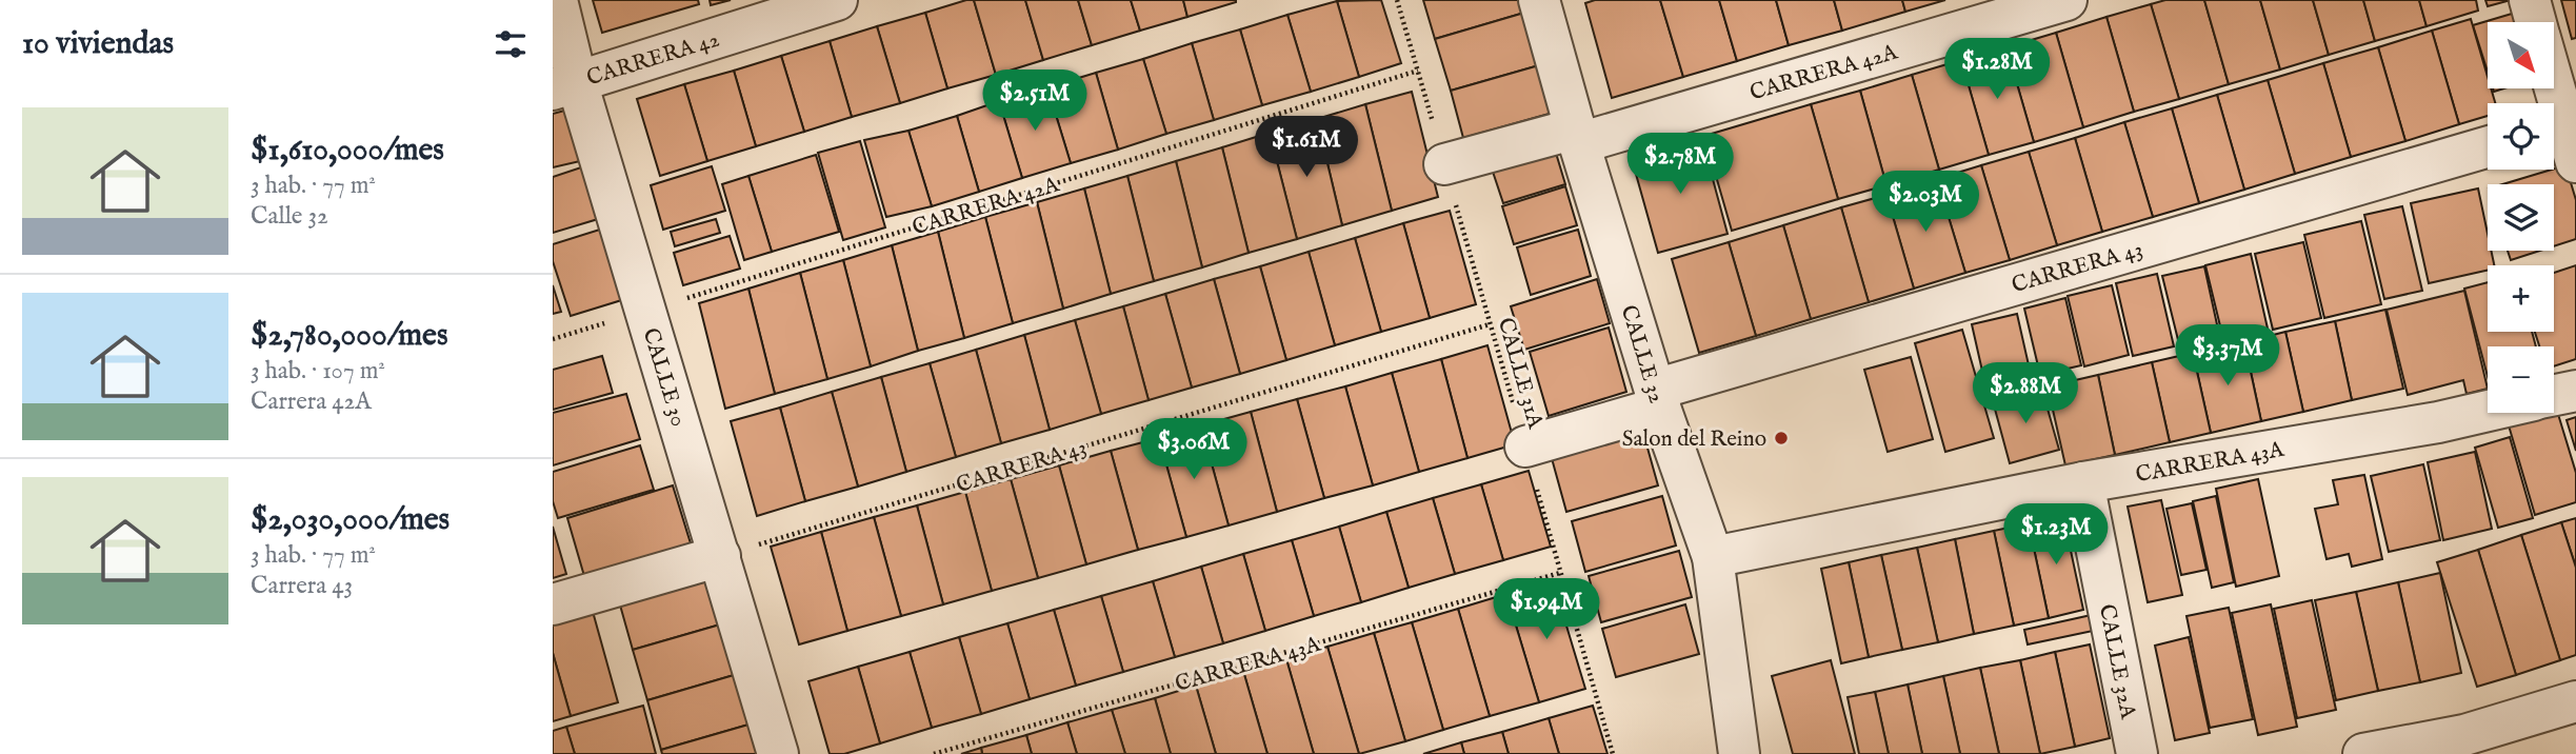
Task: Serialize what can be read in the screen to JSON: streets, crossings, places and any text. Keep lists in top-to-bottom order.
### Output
{
  "streets": {
    "street": [
      "CARRERA 42",
      "CARRERA 42A",
      "CARRERA 43",
      "CALLE 32",
      "CALLE 30",
      "CARRERA 43A",
      "CALLE 32A"
    ],
    "path": ["CALLE 31A"]
  },
  "crossings": [
    ["CARRERA 42", "CALLE 30"],
    ["CARRERA 42A", "CALLE 32"],
    ["CARRERA 42A", "CALLE 31A"],
    ["CARRERA 42A", "CALLE 30"],
    ["CARRERA 43", "CALLE 32"],
    ["CARRERA 43", "CALLE 31A"],
    ["CARRERA 43", "CALLE 30"],
    ["CALLE 32", "CARRERA 43A"],
    ["CALLE 31A", "CARRERA 43A"],
    ["CARRERA 43A", "CALLE 32A"]
  ],
  "places": ["Salon del Reino"],
  "north": "bottom right",
  "page": {
    "heading": "10 viviendas",
    "map_buttons": ["+", "−"],
    "price": [
      "$1.28M",
      "$2.51M",
      "$1.61M",
      "$2.78M",
      "$2.03M",
      "$3.37M",
      "$2.88M",
      "$3.06M",
      "$1.23M",
      "$1.94M"
    ],
    "list": [
      {
        "name": "$1,610,000/mes",
        "note": "3 hab. · 77 m² · Calle 32"
      },
      {
        "name": "$2,780,000/mes",
        "note": "3 hab. · 107 m² · Carrera 42A"
      },
      {
        "name": "$2,030,000/mes",
        "note": "3 hab. · 77 m² · Carrera 43"
      }
    ]
  }
}
